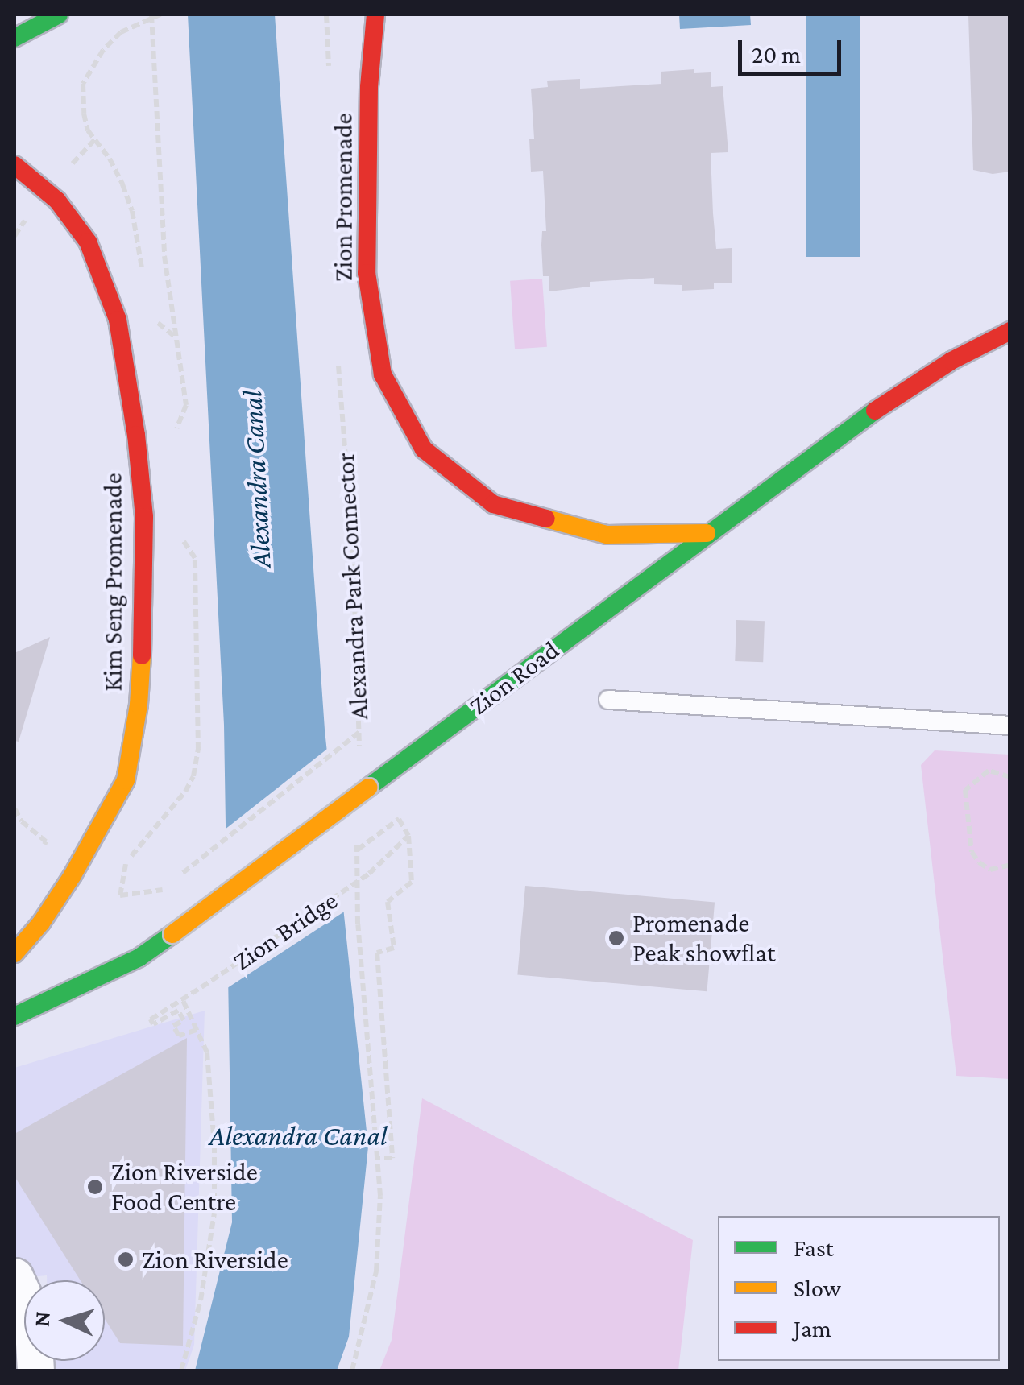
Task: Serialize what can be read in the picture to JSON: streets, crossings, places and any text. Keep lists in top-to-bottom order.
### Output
{
  "streets": {
    "main road": ["Zion Promenade", "Kim Seng Promenade", "Zion Road"],
    "path": ["Alexandra Park Connector", "Zion Bridge"]
  },
  "crossings": [
    ["Zion Promenade", "Zion Road"]
  ],
  "water": ["Alexandra Canal"],
  "places": ["Promenade Peak showflat", "Zion Riverside Food Centre", "Zion Riverside"],
  "legend": ["Fast", "Slow", "Jam"],
  "scale_bar": "20 m",
  "north": "left"
}
